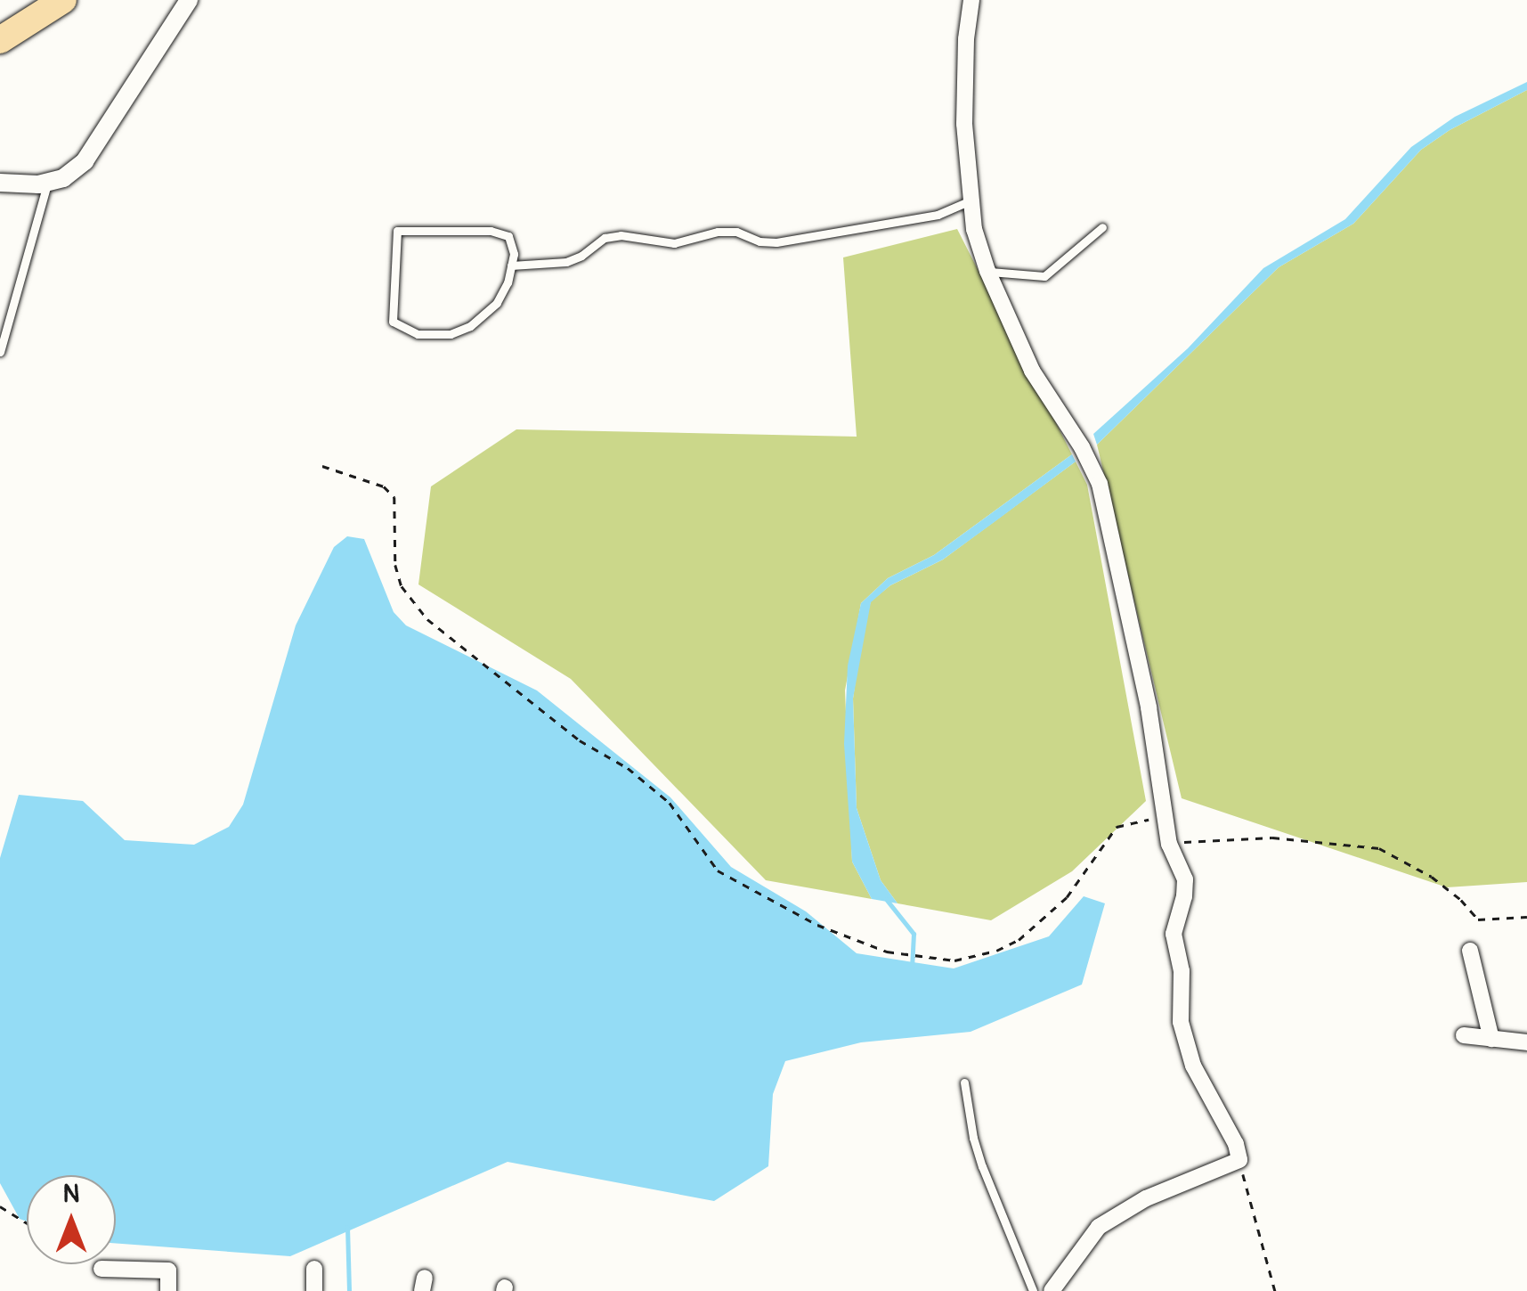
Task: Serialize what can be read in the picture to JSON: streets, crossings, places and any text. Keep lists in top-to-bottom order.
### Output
{
  "north": "top"
}
